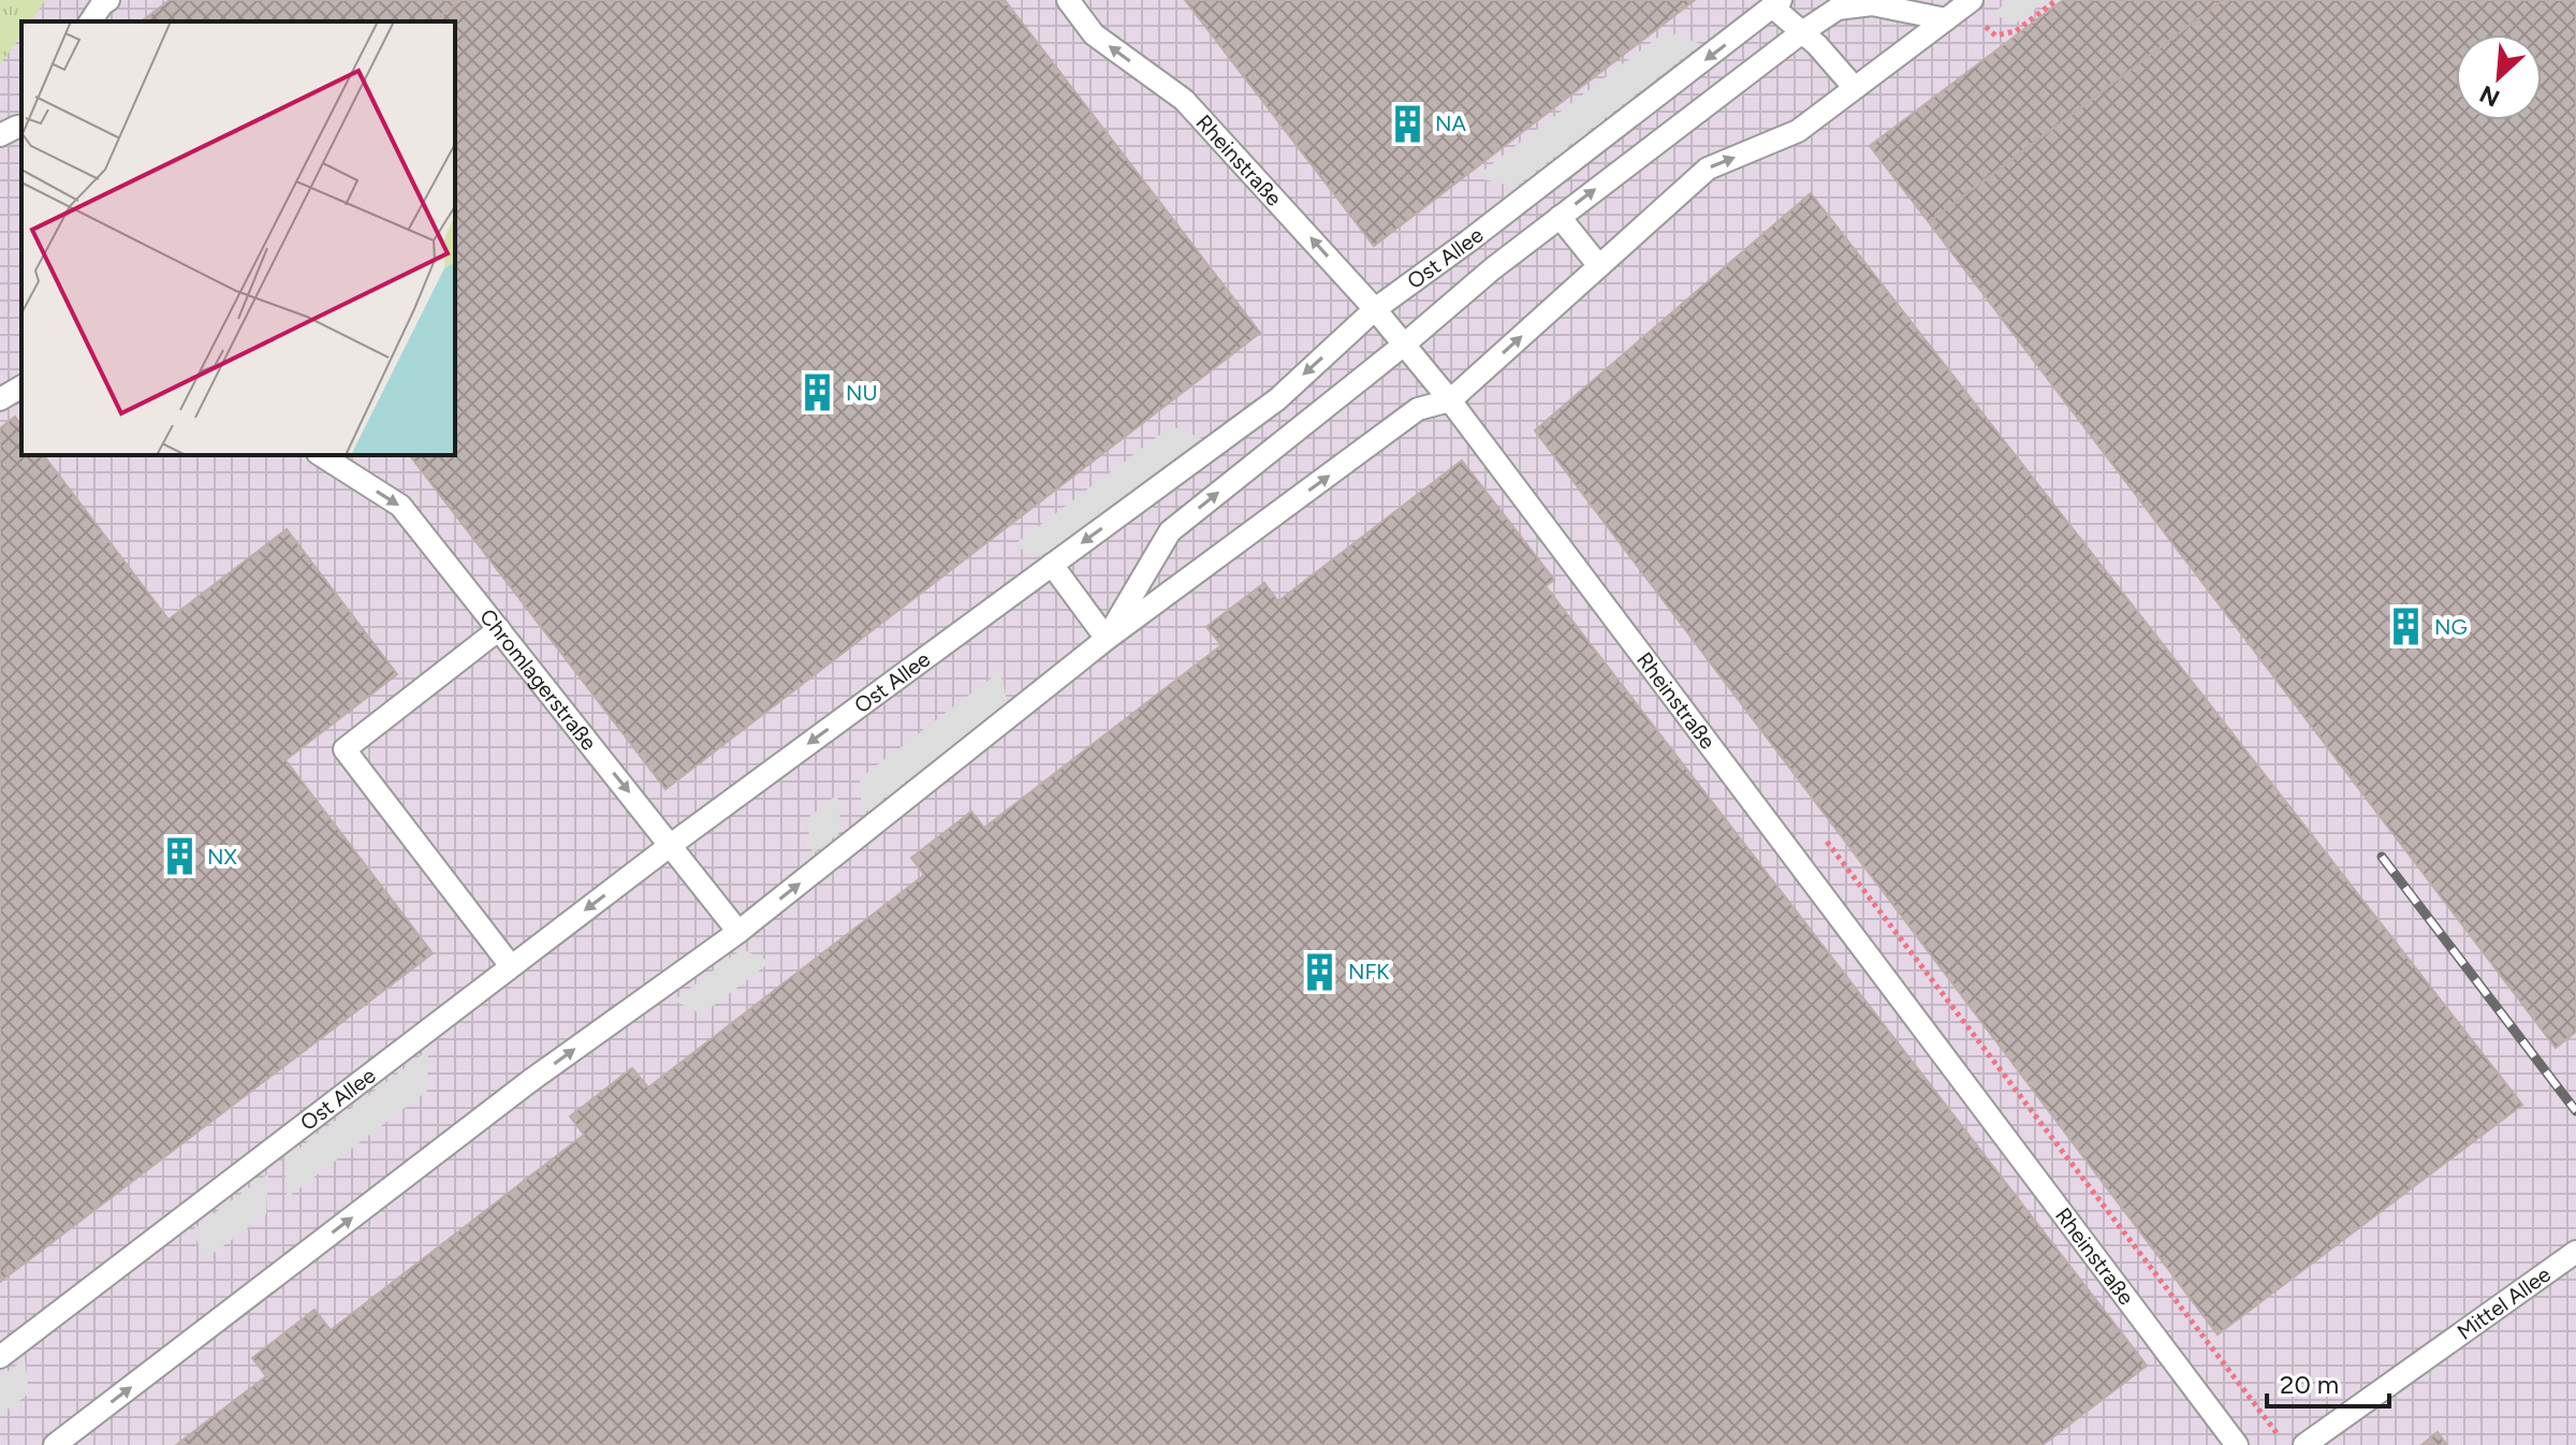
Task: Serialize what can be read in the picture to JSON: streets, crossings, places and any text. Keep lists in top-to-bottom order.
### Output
{
  "streets": {
    "lane": [
      "Rheinstraße",
      "Ost Allee",
      "Chromlagerstraße",
      "Mittel Allee"
    ]
  },
  "crossings": [
    ["Rheinstraße", "Ost Allee"],
    ["Ost Allee", "Chromlagerstraße"]
  ],
  "one_way": ["Chromlagerstraße"],
  "places": {
    "building": [
      "NA",
      "NU",
      "NG",
      "NX",
      "NFK"
    ]
  },
  "scale_bar": "20 m",
  "north": "bottom left"
}
